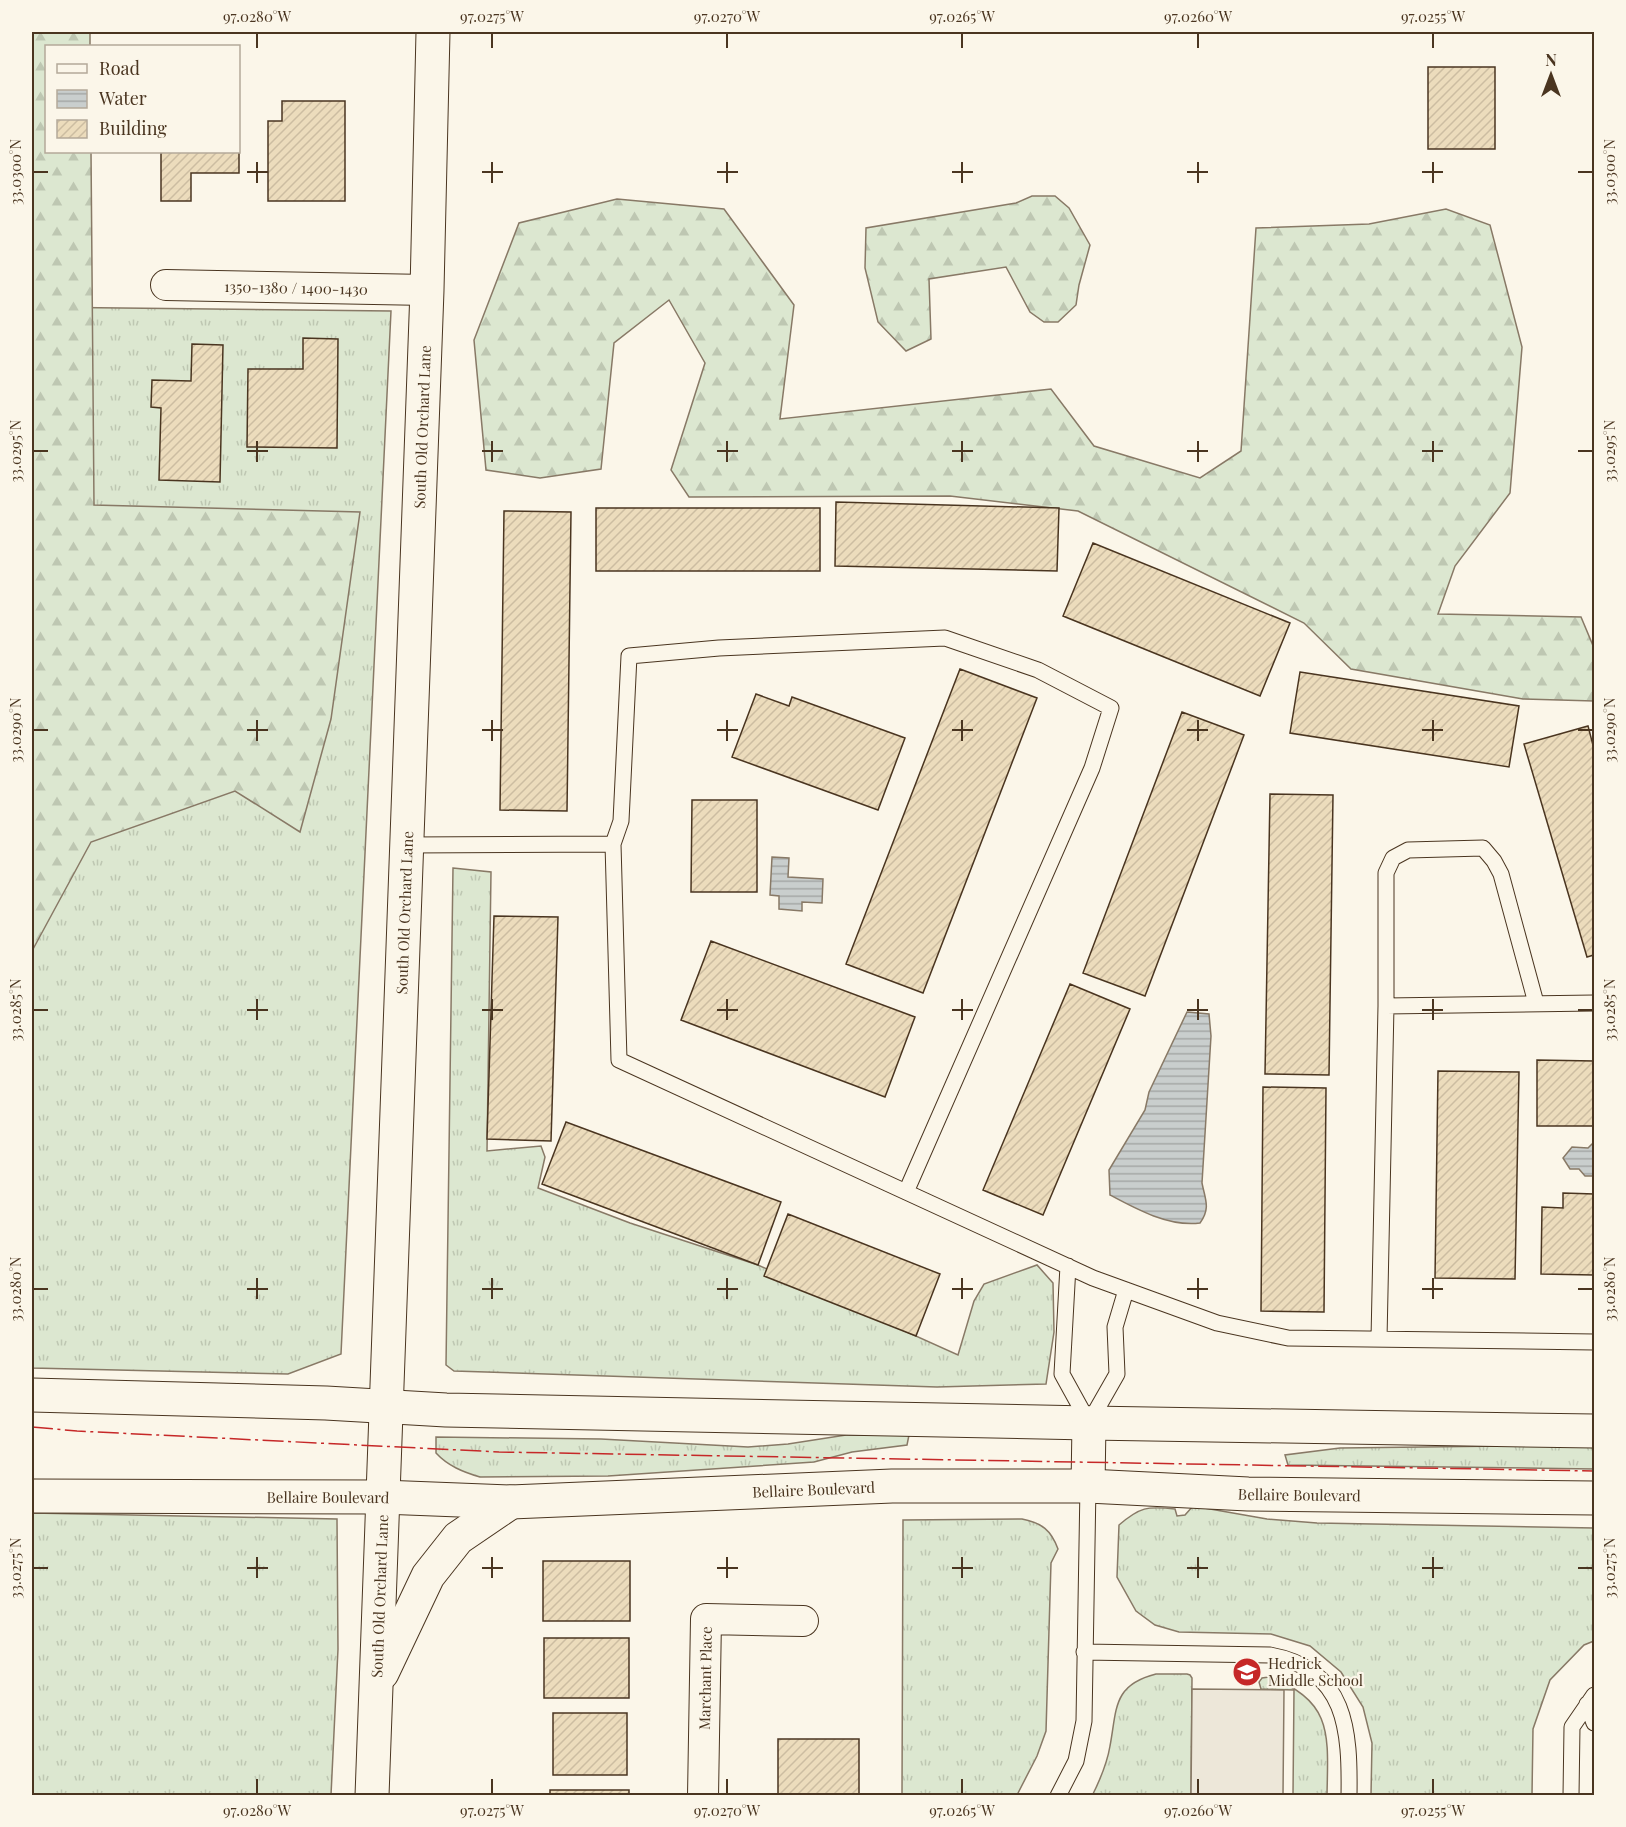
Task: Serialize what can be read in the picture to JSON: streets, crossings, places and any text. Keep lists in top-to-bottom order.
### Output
{
  "streets": {
    "main road": ["South Old Orchard Lane", "Bellaire Boulevard"],
    "street": ["1350-1380 / 1400-1430", "Marchant Place"]
  },
  "crossings": [
    ["1350-1380 / 1400-1430", "South Old Orchard Lane"],
    ["South Old Orchard Lane", "Bellaire Boulevard"]
  ],
  "places": {
    "school or university": ["Hedrick Middle School"]
  },
  "legend": ["Road", "Water", "Building"],
  "north": "top",
  "coordinates": [
    "97.0280°W",
    "97.0275°W",
    "97.0270°W",
    "97.0265°W",
    "97.0260°W",
    "97.0255°W",
    "33.0300°N",
    "33.0295°N",
    "33.0290°N",
    "33.0285°N",
    "33.0280°N",
    "33.0275°N"
  ]
}
